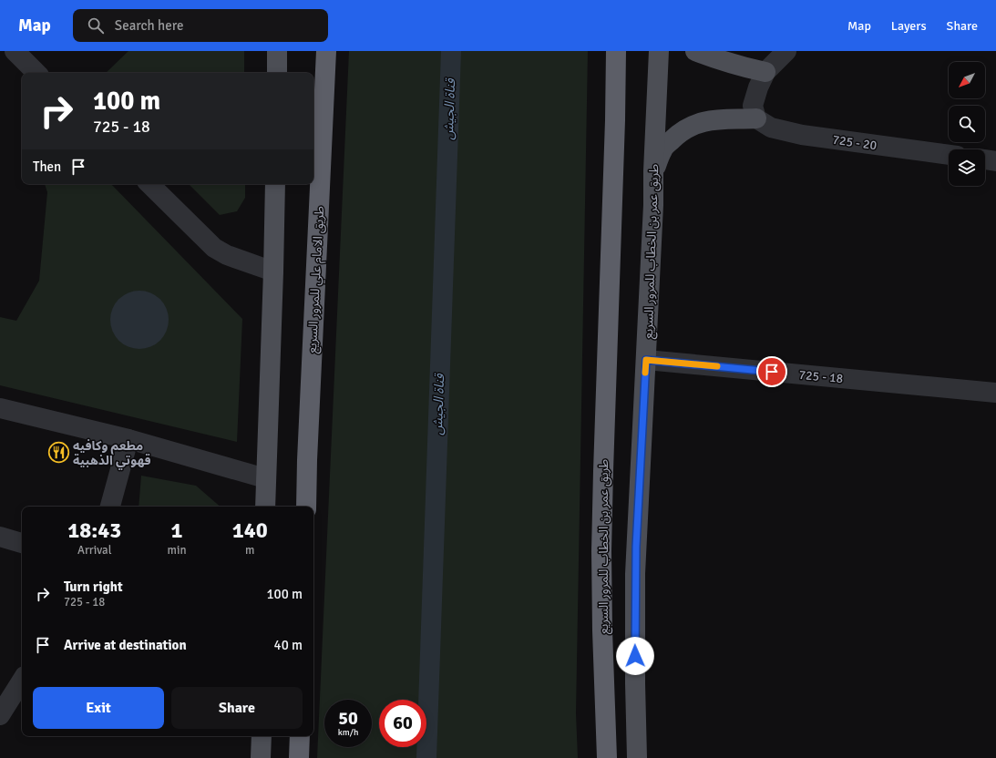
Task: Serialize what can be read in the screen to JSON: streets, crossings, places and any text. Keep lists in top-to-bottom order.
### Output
{
  "streets": {
    "highway": ["طريق عمر بن الخطاب للمرور السريع", "طريق الامام علي للمرور السريع"],
    "street": ["725 - 20", "725 - 18"]
  },
  "crossings": [
    ["طريق عمر بن الخطاب للمرور السريع", "725 - 18"]
  ],
  "water": ["قناة الجيش"],
  "places": {
    "restaurant": ["مطعم وكافيه قهوتي الذهبية"]
  },
  "north": "bottom left",
  "page": {
    "header": "Map",
    "search": "Search here",
    "nav": ["Map", "Layers", "Share"],
    "turn": ["100 m", "725 - 18"],
    "then": "Then",
    "eta": [
      "18:43",
      "Arrival",
      "1",
      "min",
      "140",
      "m"
    ],
    "list": [
      {
        "name": "Turn right",
        "note": "725 - 18",
        "value": "100 m"
      },
      {
        "name": "Arrive at destination",
        "value": "40 m"
      }
    ],
    "buttons": ["Exit", "Share"],
    "speed": "50 km/h",
    "limit": "60"
  }
}
